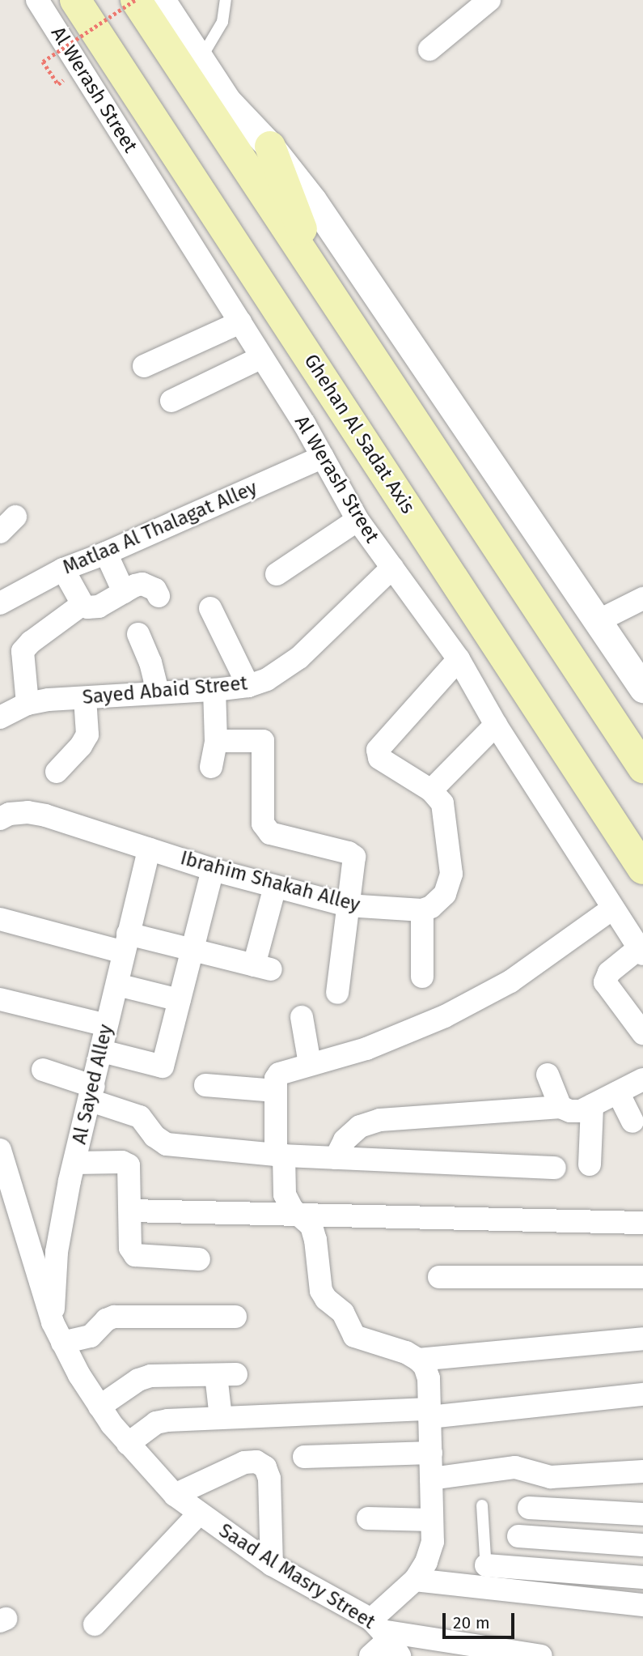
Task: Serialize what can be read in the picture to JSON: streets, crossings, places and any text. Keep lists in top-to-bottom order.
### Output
{
  "streets": {
    "main road": ["Ghehan Al Sadat Axis"],
    "street": [
      "Al Werash Street",
      "Matlaa Al Thalagat Alley",
      "Sayed Abaid Street",
      "Ibrahim Shakah Alley",
      "Al Sayed Alley",
      "Saad Al Masry Street"
    ]
  },
  "crossings": [
    ["Al Werash Street", "Matlaa Al Thalagat Alley"],
    ["Al Werash Street", "Sayed Abaid Street"],
    ["Ibrahim Shakah Alley", "Al Sayed Alley"],
    ["Al Sayed Alley", "Saad Al Masry Street"]
  ],
  "scale_bar": "20 m"
}
